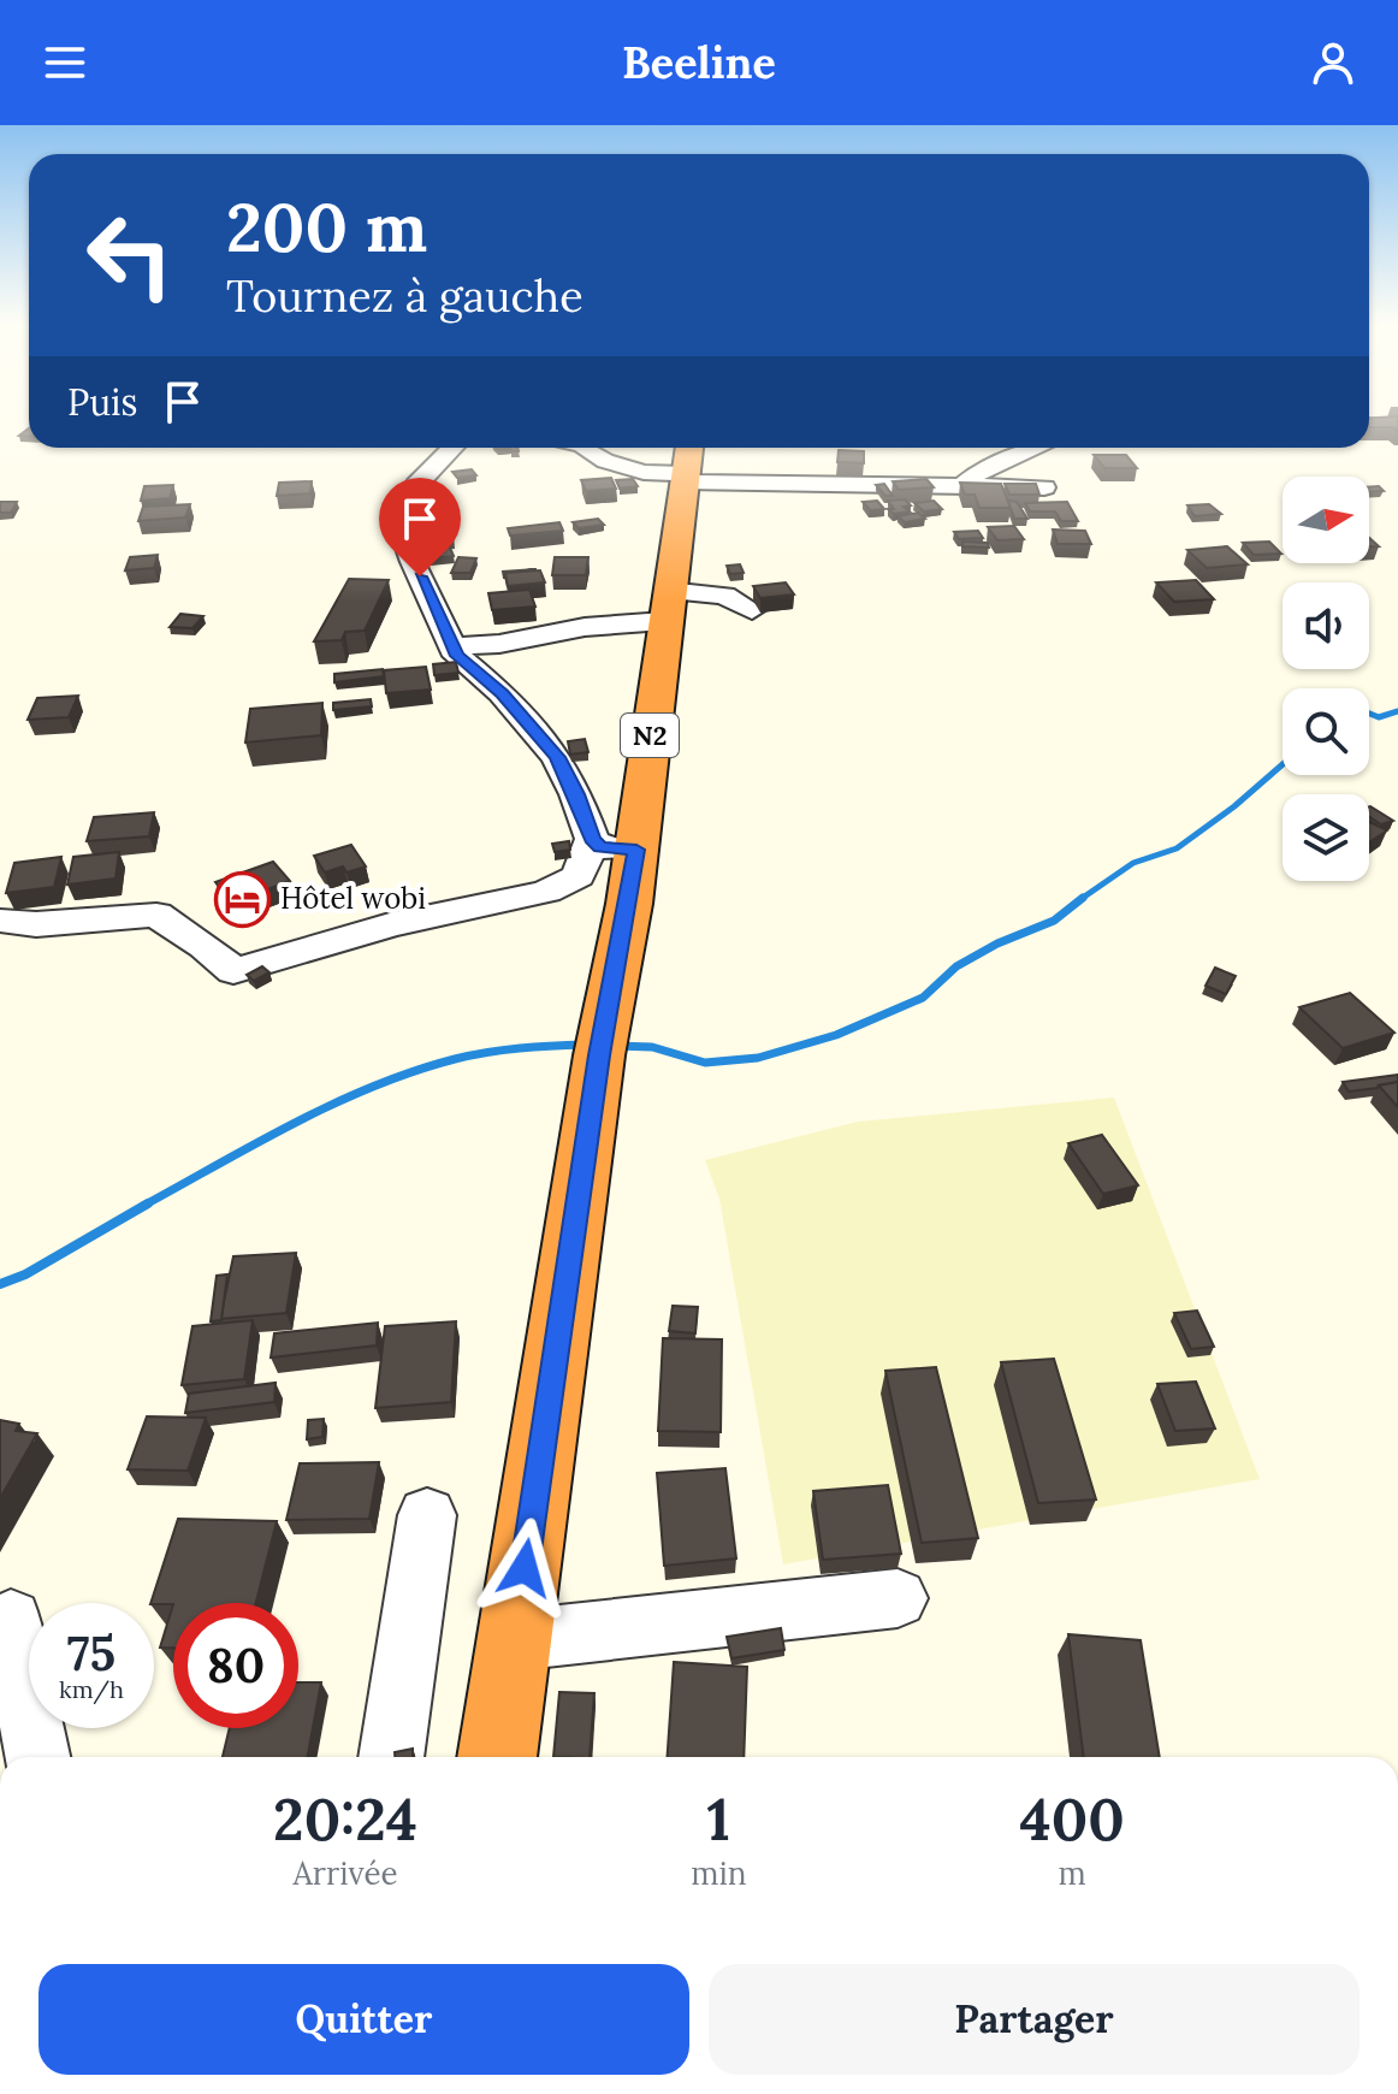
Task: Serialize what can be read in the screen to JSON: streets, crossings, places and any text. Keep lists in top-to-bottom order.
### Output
{
  "streets": {
    "highway": ["N2"]
  },
  "places": {
    "hotel": ["Hôtel wobi"]
  },
  "north": "right",
  "page": {
    "header": "Beeline",
    "turn": ["200 m", "Tournez à gauche"],
    "then": "Puis",
    "speed": "75 km/h",
    "limit": "80",
    "eta": [
      "20:24",
      "Arrivée",
      "1",
      "min",
      "400",
      "m"
    ],
    "buttons": ["Quitter", "Partager"]
  }
}
